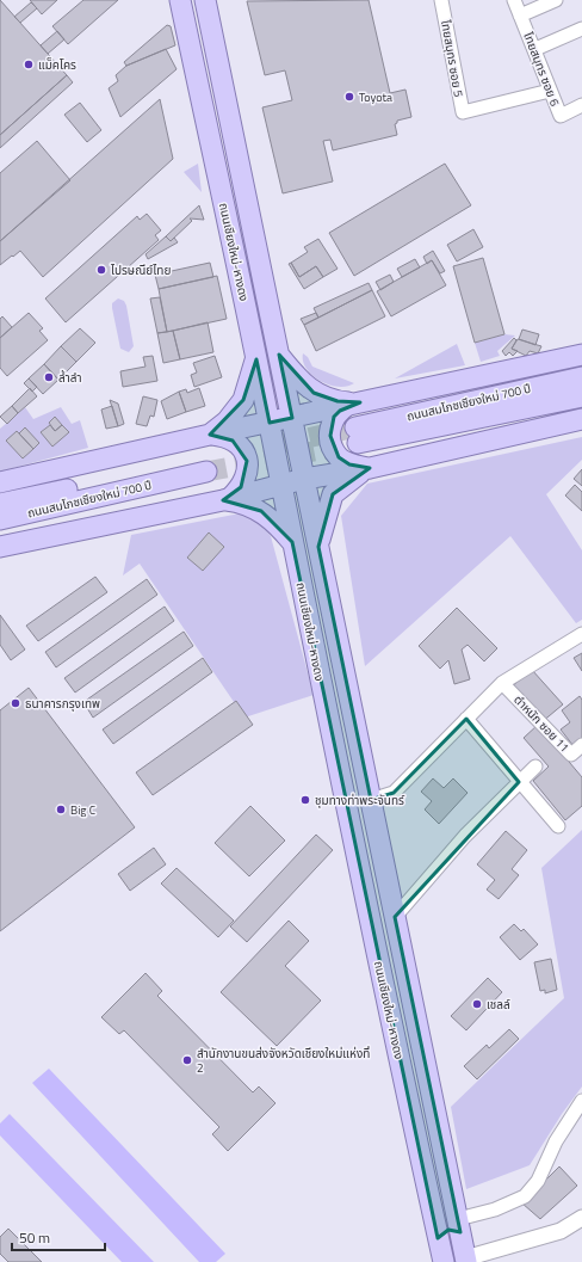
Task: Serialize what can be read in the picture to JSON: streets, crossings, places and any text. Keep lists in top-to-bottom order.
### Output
{
  "streets": {
    "main road": ["ถนนเชียงใหม่-หางดง", "ถนนสมโภชเชียงใหม่ 700 ปี"],
    "street": ["ไทยสมุทร ซอย 5", "ไทยสมุทร ซอย 6", "ตำหนัก ซอย 11"]
  },
  "crossings": [
    ["ไทยสมุทร ซอย 5", "ไทยสมุทร ซอย 6"]
  ],
  "places": [
    "แม็คโคร",
    "Toyota",
    "ไปรษณีย์ไทย",
    "ล้ำลำ",
    "ธนาคารกรุงเทพ",
    "ชุมทางท่าพระจันทร์",
    "Big C",
    "เชลล์",
    "สำนักงานขนส่งจังหวัดเชียงใหม่แห่งที่ 2"
  ],
  "scale_bar": "50 m"
}
